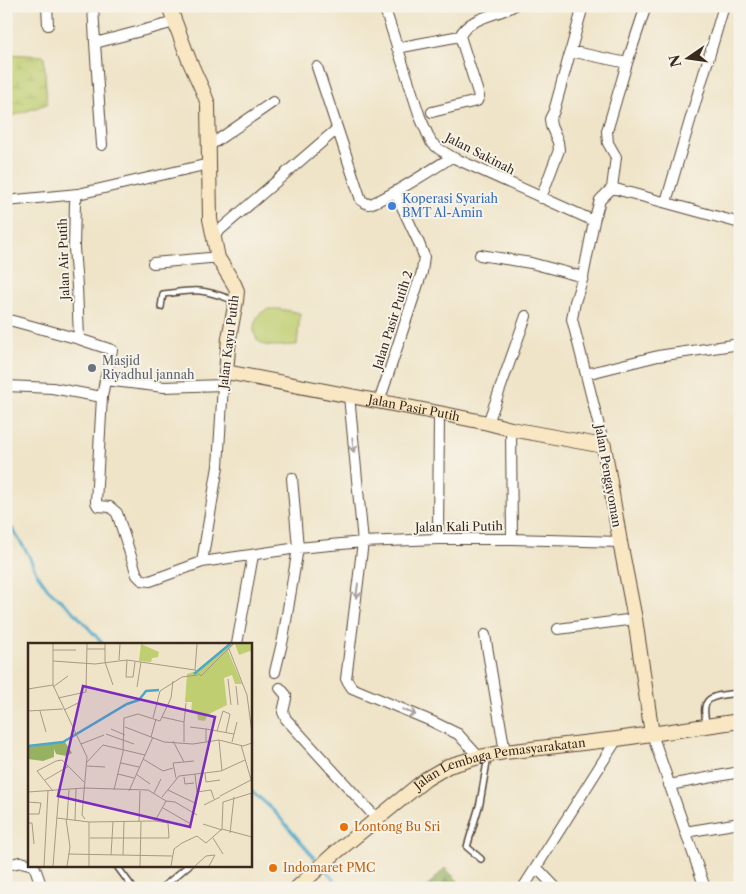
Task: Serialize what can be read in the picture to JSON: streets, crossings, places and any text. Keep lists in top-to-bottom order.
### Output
{
  "streets": {
    "street": [
      "Jalan Sakinah",
      "Jalan Air Putih",
      "Jalan Pasir Putih 2",
      "Jalan Kayu Putih",
      "Jalan Pasir Putih",
      "Jalan Pengayoman",
      "Jalan Kali Putih",
      "Jalan Lembaga Pemasyarakatan"
    ]
  },
  "crossings": [
    ["Jalan Sakinah", "Jalan Pengayoman"],
    ["Jalan Pasir Putih 2", "Jalan Pasir Putih"],
    ["Jalan Kayu Putih", "Jalan Pasir Putih"],
    ["Jalan Pasir Putih", "Jalan Pengayoman"],
    ["Jalan Pengayoman", "Jalan Kali Putih"],
    ["Jalan Pengayoman", "Jalan Lembaga Pemasyarakatan"]
  ],
  "places": [
    "Koperasi Syariah BMT Al-Amin",
    "Masjid Riyadhul jannah",
    "Lontong Bu Sri",
    "Indomaret PMC"
  ],
  "north": "left"
}
